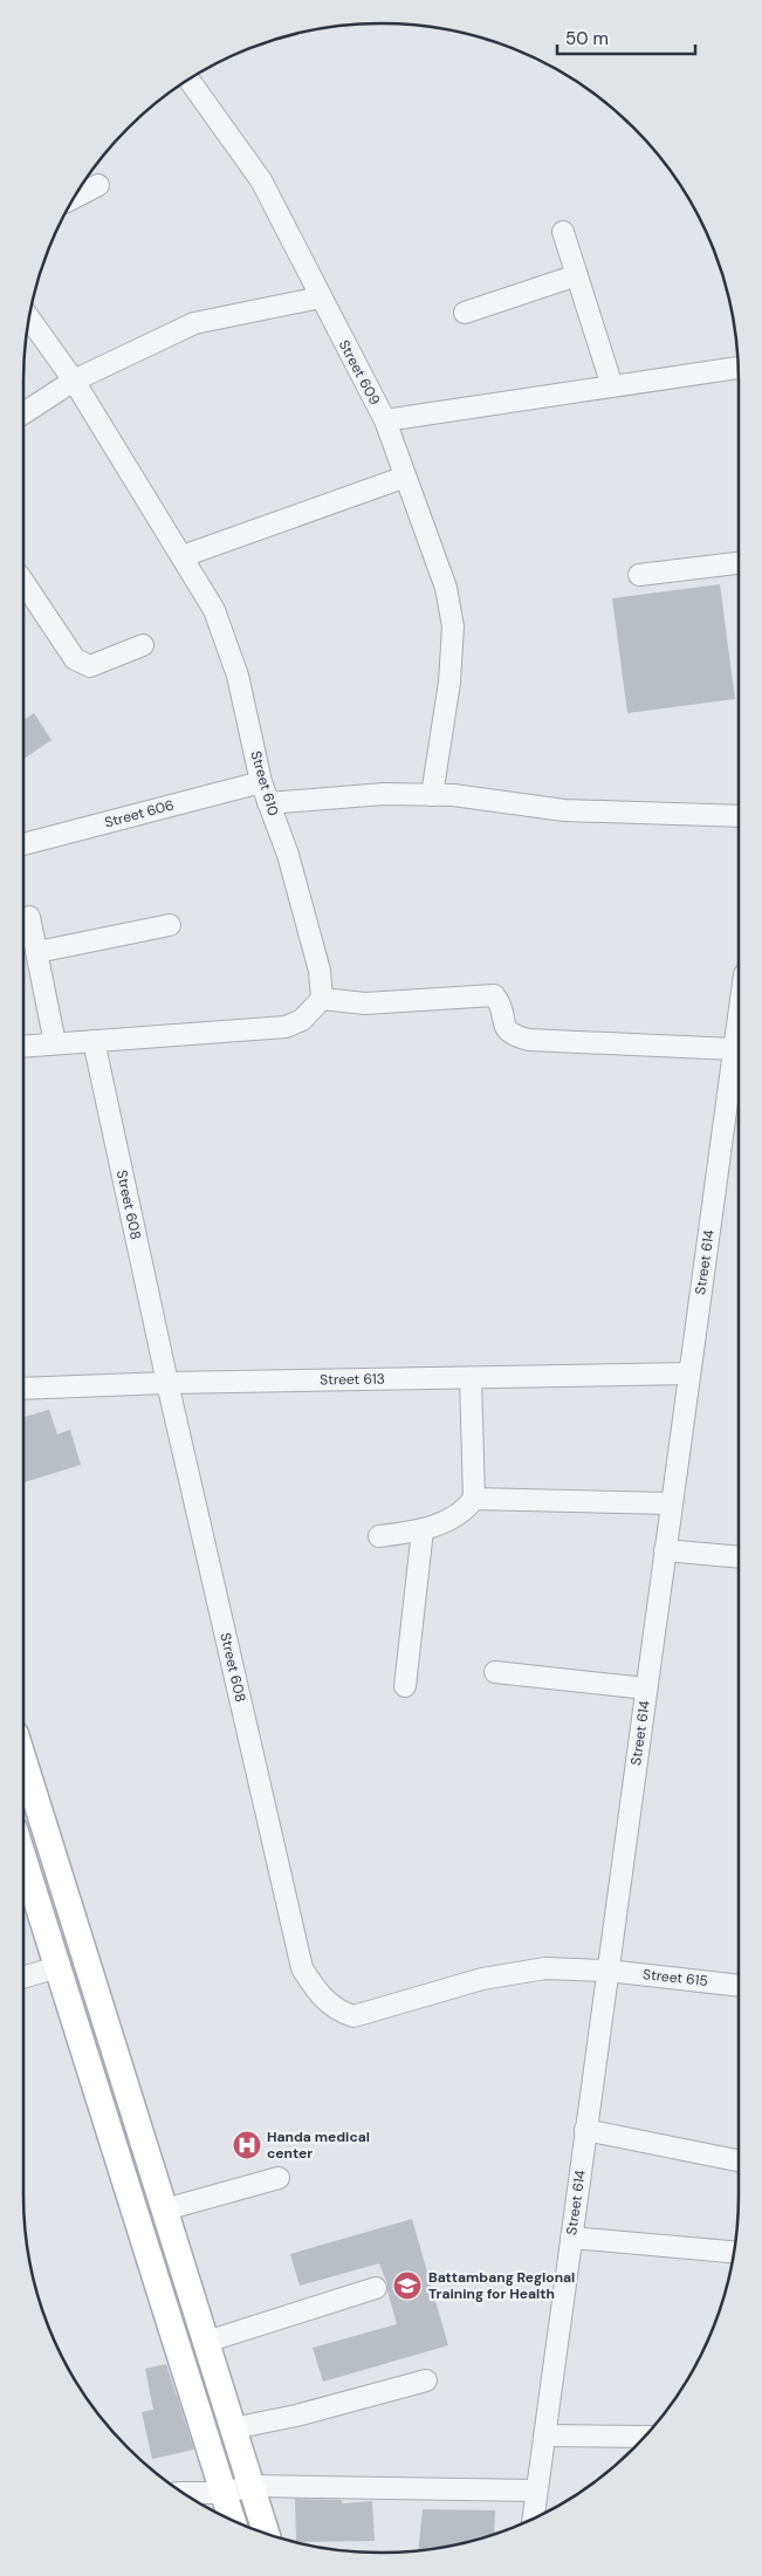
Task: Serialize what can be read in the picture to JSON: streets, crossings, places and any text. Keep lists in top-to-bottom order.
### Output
{
  "streets": {
    "street": [
      "Street 609",
      "Street 610",
      "Street 606",
      "Street 608",
      "Street 614",
      "Street 613",
      "Street 615"
    ]
  },
  "crossings": [
    ["Street 610", "Street 606"],
    ["Street 608", "Street 614"],
    ["Street 608", "Street 613"],
    ["Street 608", "Street 615"],
    ["Street 614", "Street 613"],
    ["Street 614", "Street 615"]
  ],
  "places": {
    "hospital": ["Handa medical center"],
    "school or university": ["Battambang Regional Training for Health"]
  },
  "scale_bar": "50 m"
}
